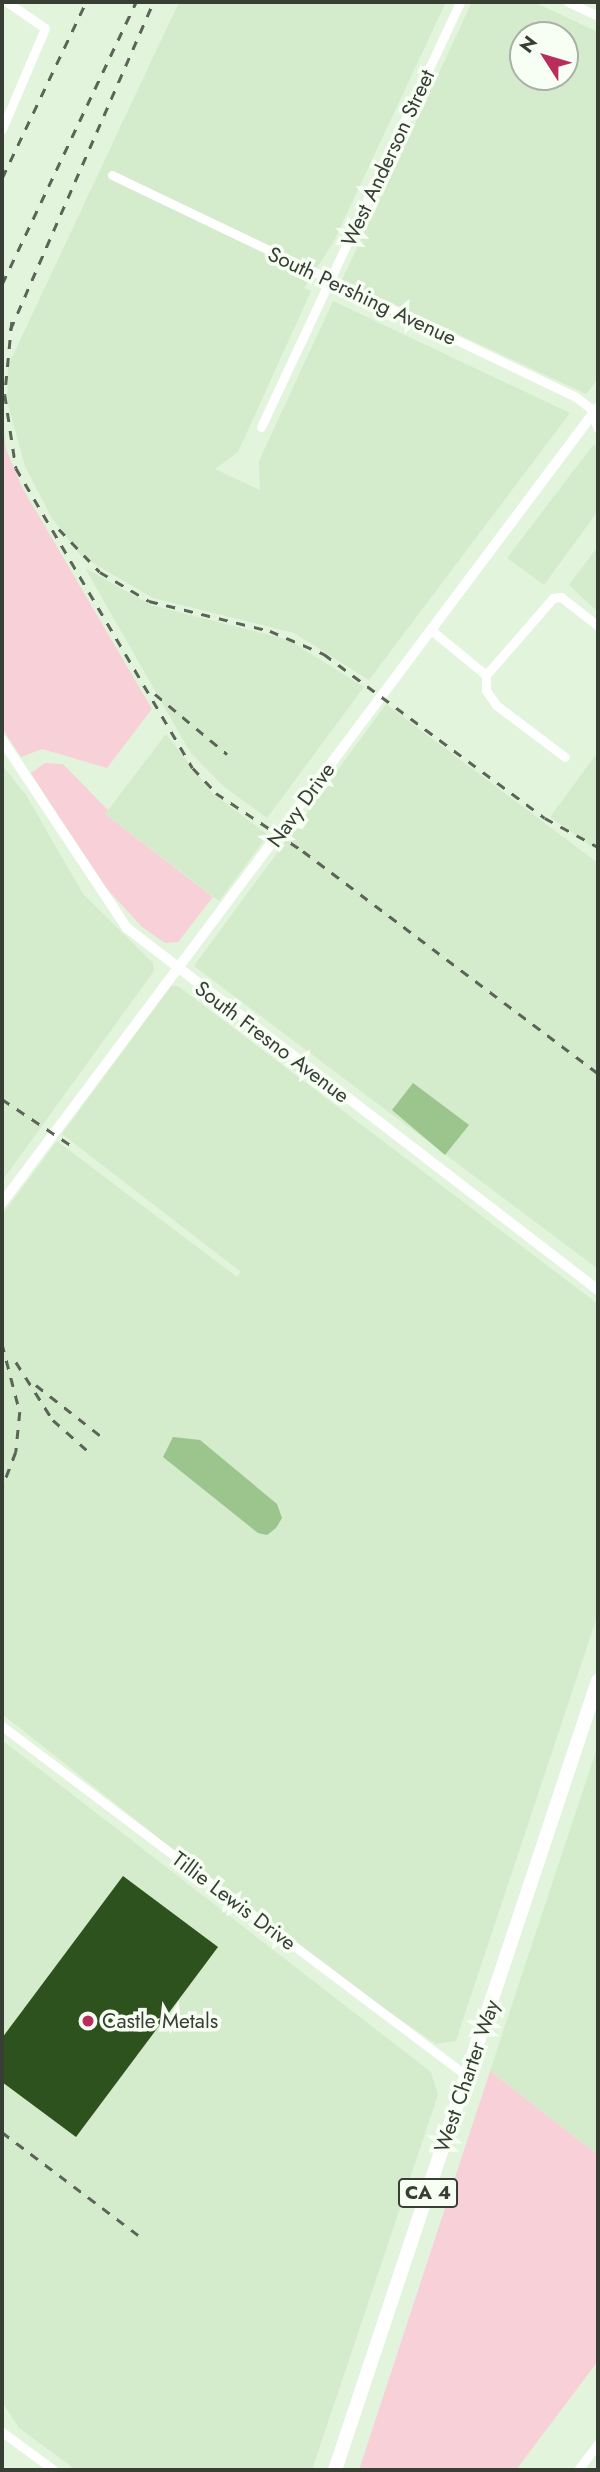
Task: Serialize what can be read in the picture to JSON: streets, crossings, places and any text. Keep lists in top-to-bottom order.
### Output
{
  "streets": {
    "highway": ["West Charter Way", "CA 4"],
    "street": [
      "West Anderson Street",
      "South Pershing Avenue",
      "Navy Drive",
      "South Fresno Avenue",
      "Tillie Lewis Drive"
    ]
  },
  "crossings": [
    ["West Anderson Street", "South Pershing Avenue"],
    ["South Pershing Avenue", "Navy Drive"],
    ["Navy Drive", "South Fresno Avenue"],
    ["Tillie Lewis Drive", "West Charter Way"]
  ],
  "places": ["Castle Metals"],
  "north": "top left"
}
